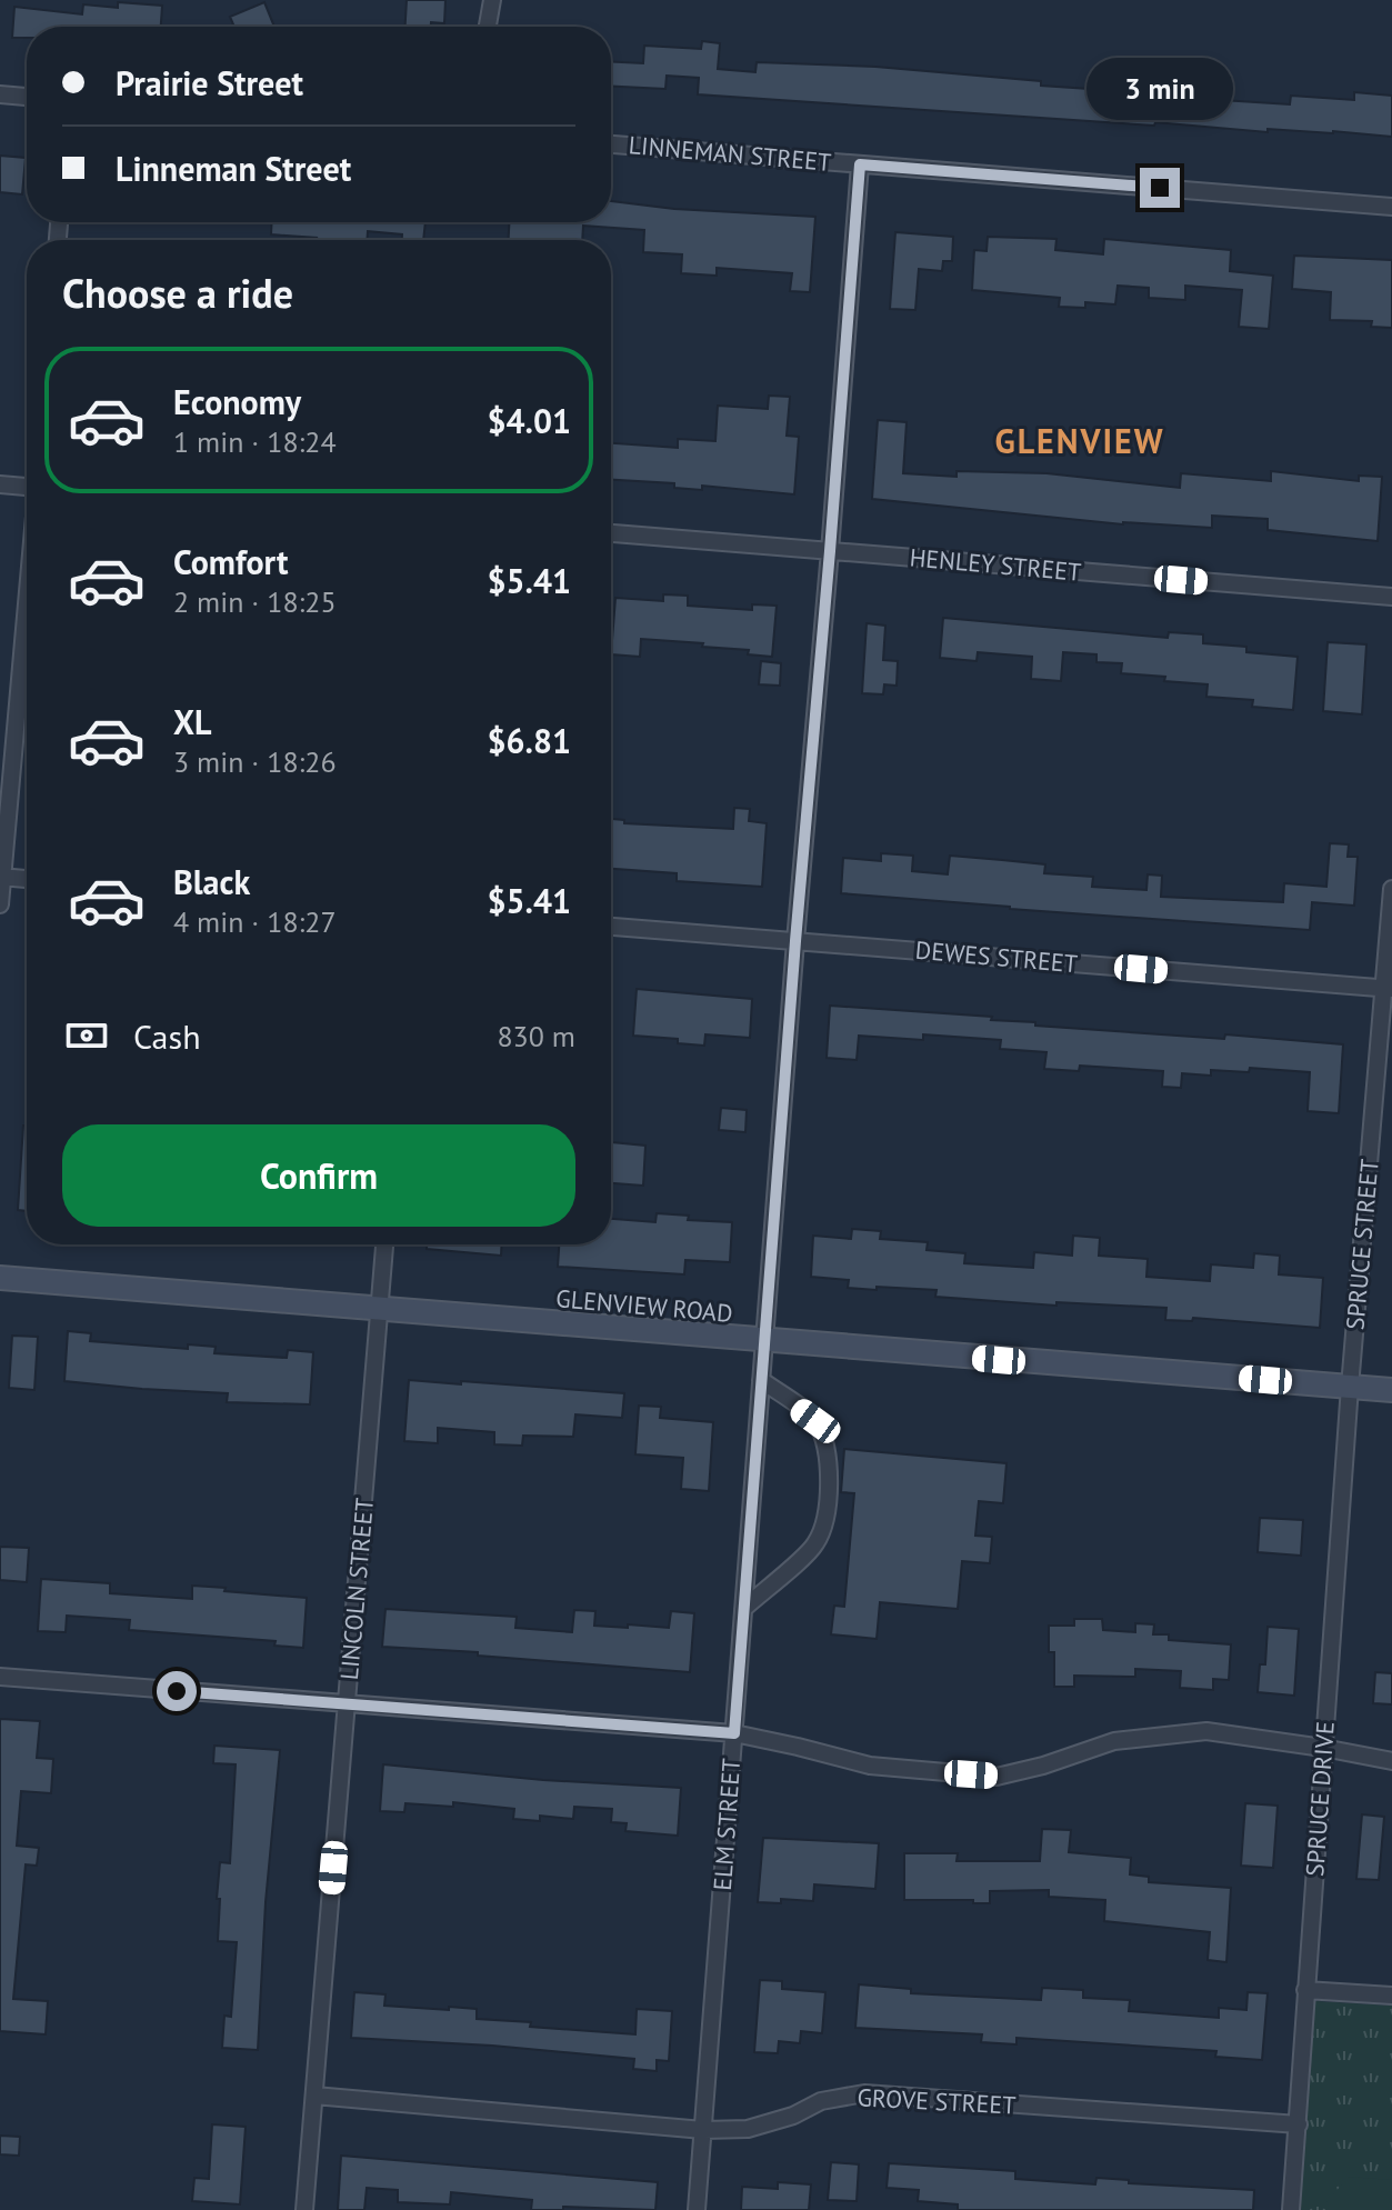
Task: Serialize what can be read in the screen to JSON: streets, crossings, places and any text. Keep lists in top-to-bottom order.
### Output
{
  "streets": {
    "main road": ["GLENVIEW ROAD"],
    "street": [
      "LINNEMAN STREET",
      "HENLEY STREET",
      "DEWES STREET",
      "SPRUCE STREET",
      "LINCOLN STREET",
      "SPRUCE DRIVE",
      "ELM STREET",
      "GROVE STREET"
    ]
  },
  "crossings": [
    ["LINNEMAN STREET", "ELM STREET"],
    ["HENLEY STREET", "ELM STREET"],
    ["DEWES STREET", "SPRUCE STREET"],
    ["DEWES STREET", "ELM STREET"],
    ["SPRUCE STREET", "GLENVIEW ROAD"],
    ["SPRUCE STREET", "SPRUCE DRIVE"],
    ["GLENVIEW ROAD", "LINCOLN STREET"],
    ["GLENVIEW ROAD", "SPRUCE DRIVE"],
    ["GLENVIEW ROAD", "ELM STREET"],
    ["LINCOLN STREET", "GROVE STREET"],
    ["SPRUCE DRIVE", "GROVE STREET"],
    ["ELM STREET", "GROVE STREET"]
  ],
  "districts": ["GLENVIEW"],
  "page": {
    "banner": ["Prairie Street", "Linneman Street"],
    "bubble": "3 min",
    "heading": "Choose a ride",
    "list": [
      {
        "name": "Economy",
        "note": "1 min · 18:24",
        "value": "$4.01"
      },
      {
        "name": "Comfort",
        "note": "2 min · 18:25",
        "value": "$5.41"
      },
      {
        "name": "XL",
        "note": "3 min · 18:26",
        "value": "$6.81"
      },
      {
        "name": "Black",
        "note": "4 min · 18:27",
        "value": "$5.41"
      }
    ],
    "pay": ["Cash", "830 m"],
    "buttons": "Confirm"
  }
}
